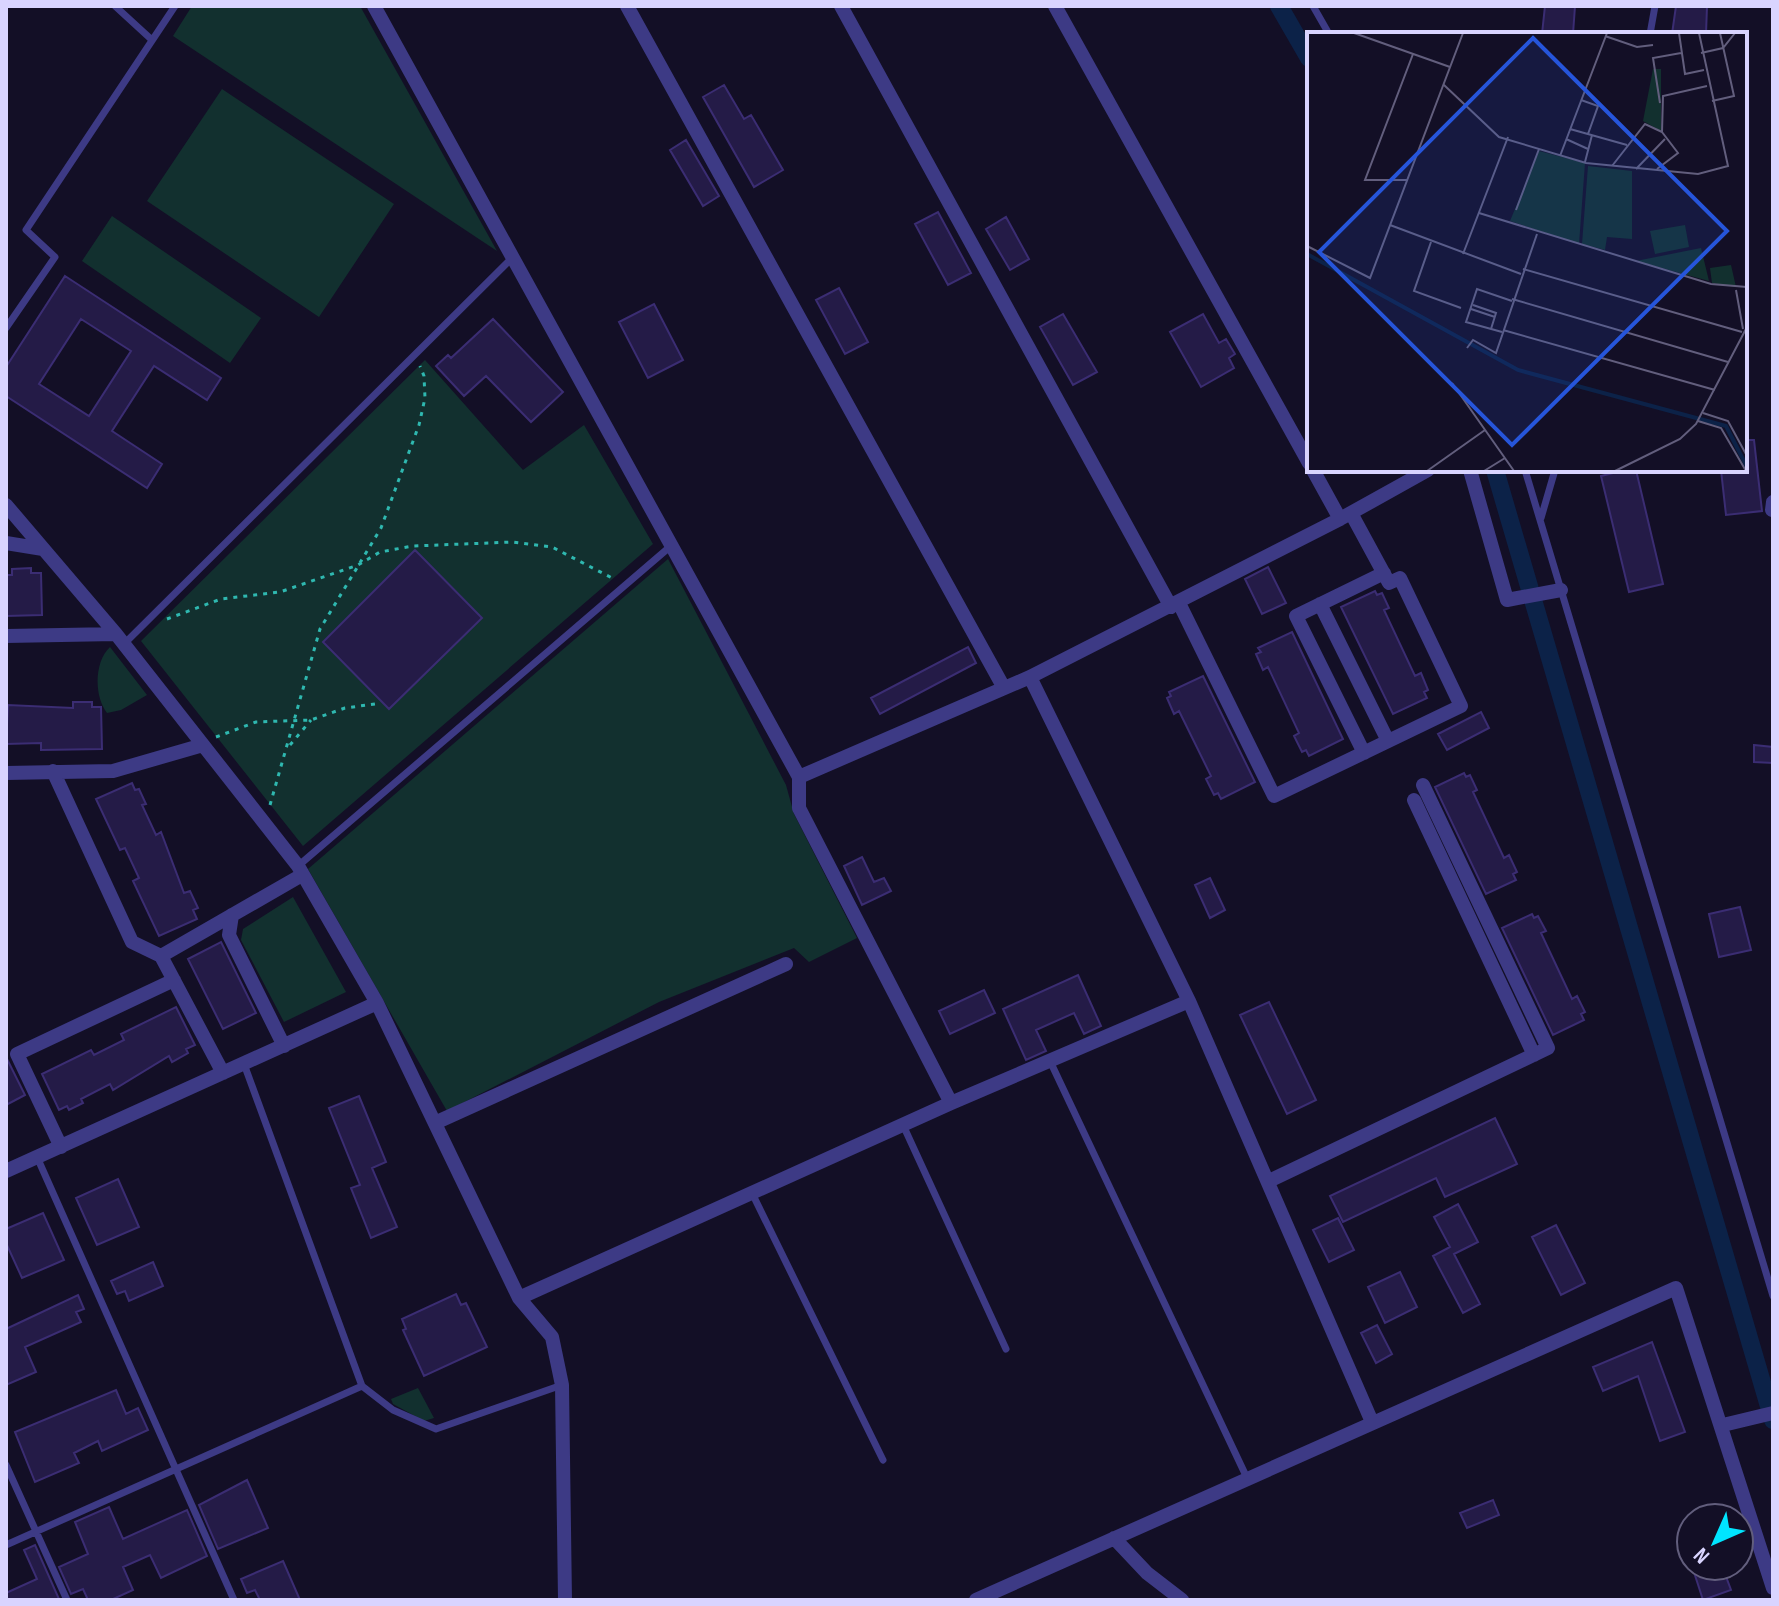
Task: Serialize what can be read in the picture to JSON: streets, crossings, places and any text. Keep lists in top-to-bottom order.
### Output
{
  "north": "bottom left"
}
